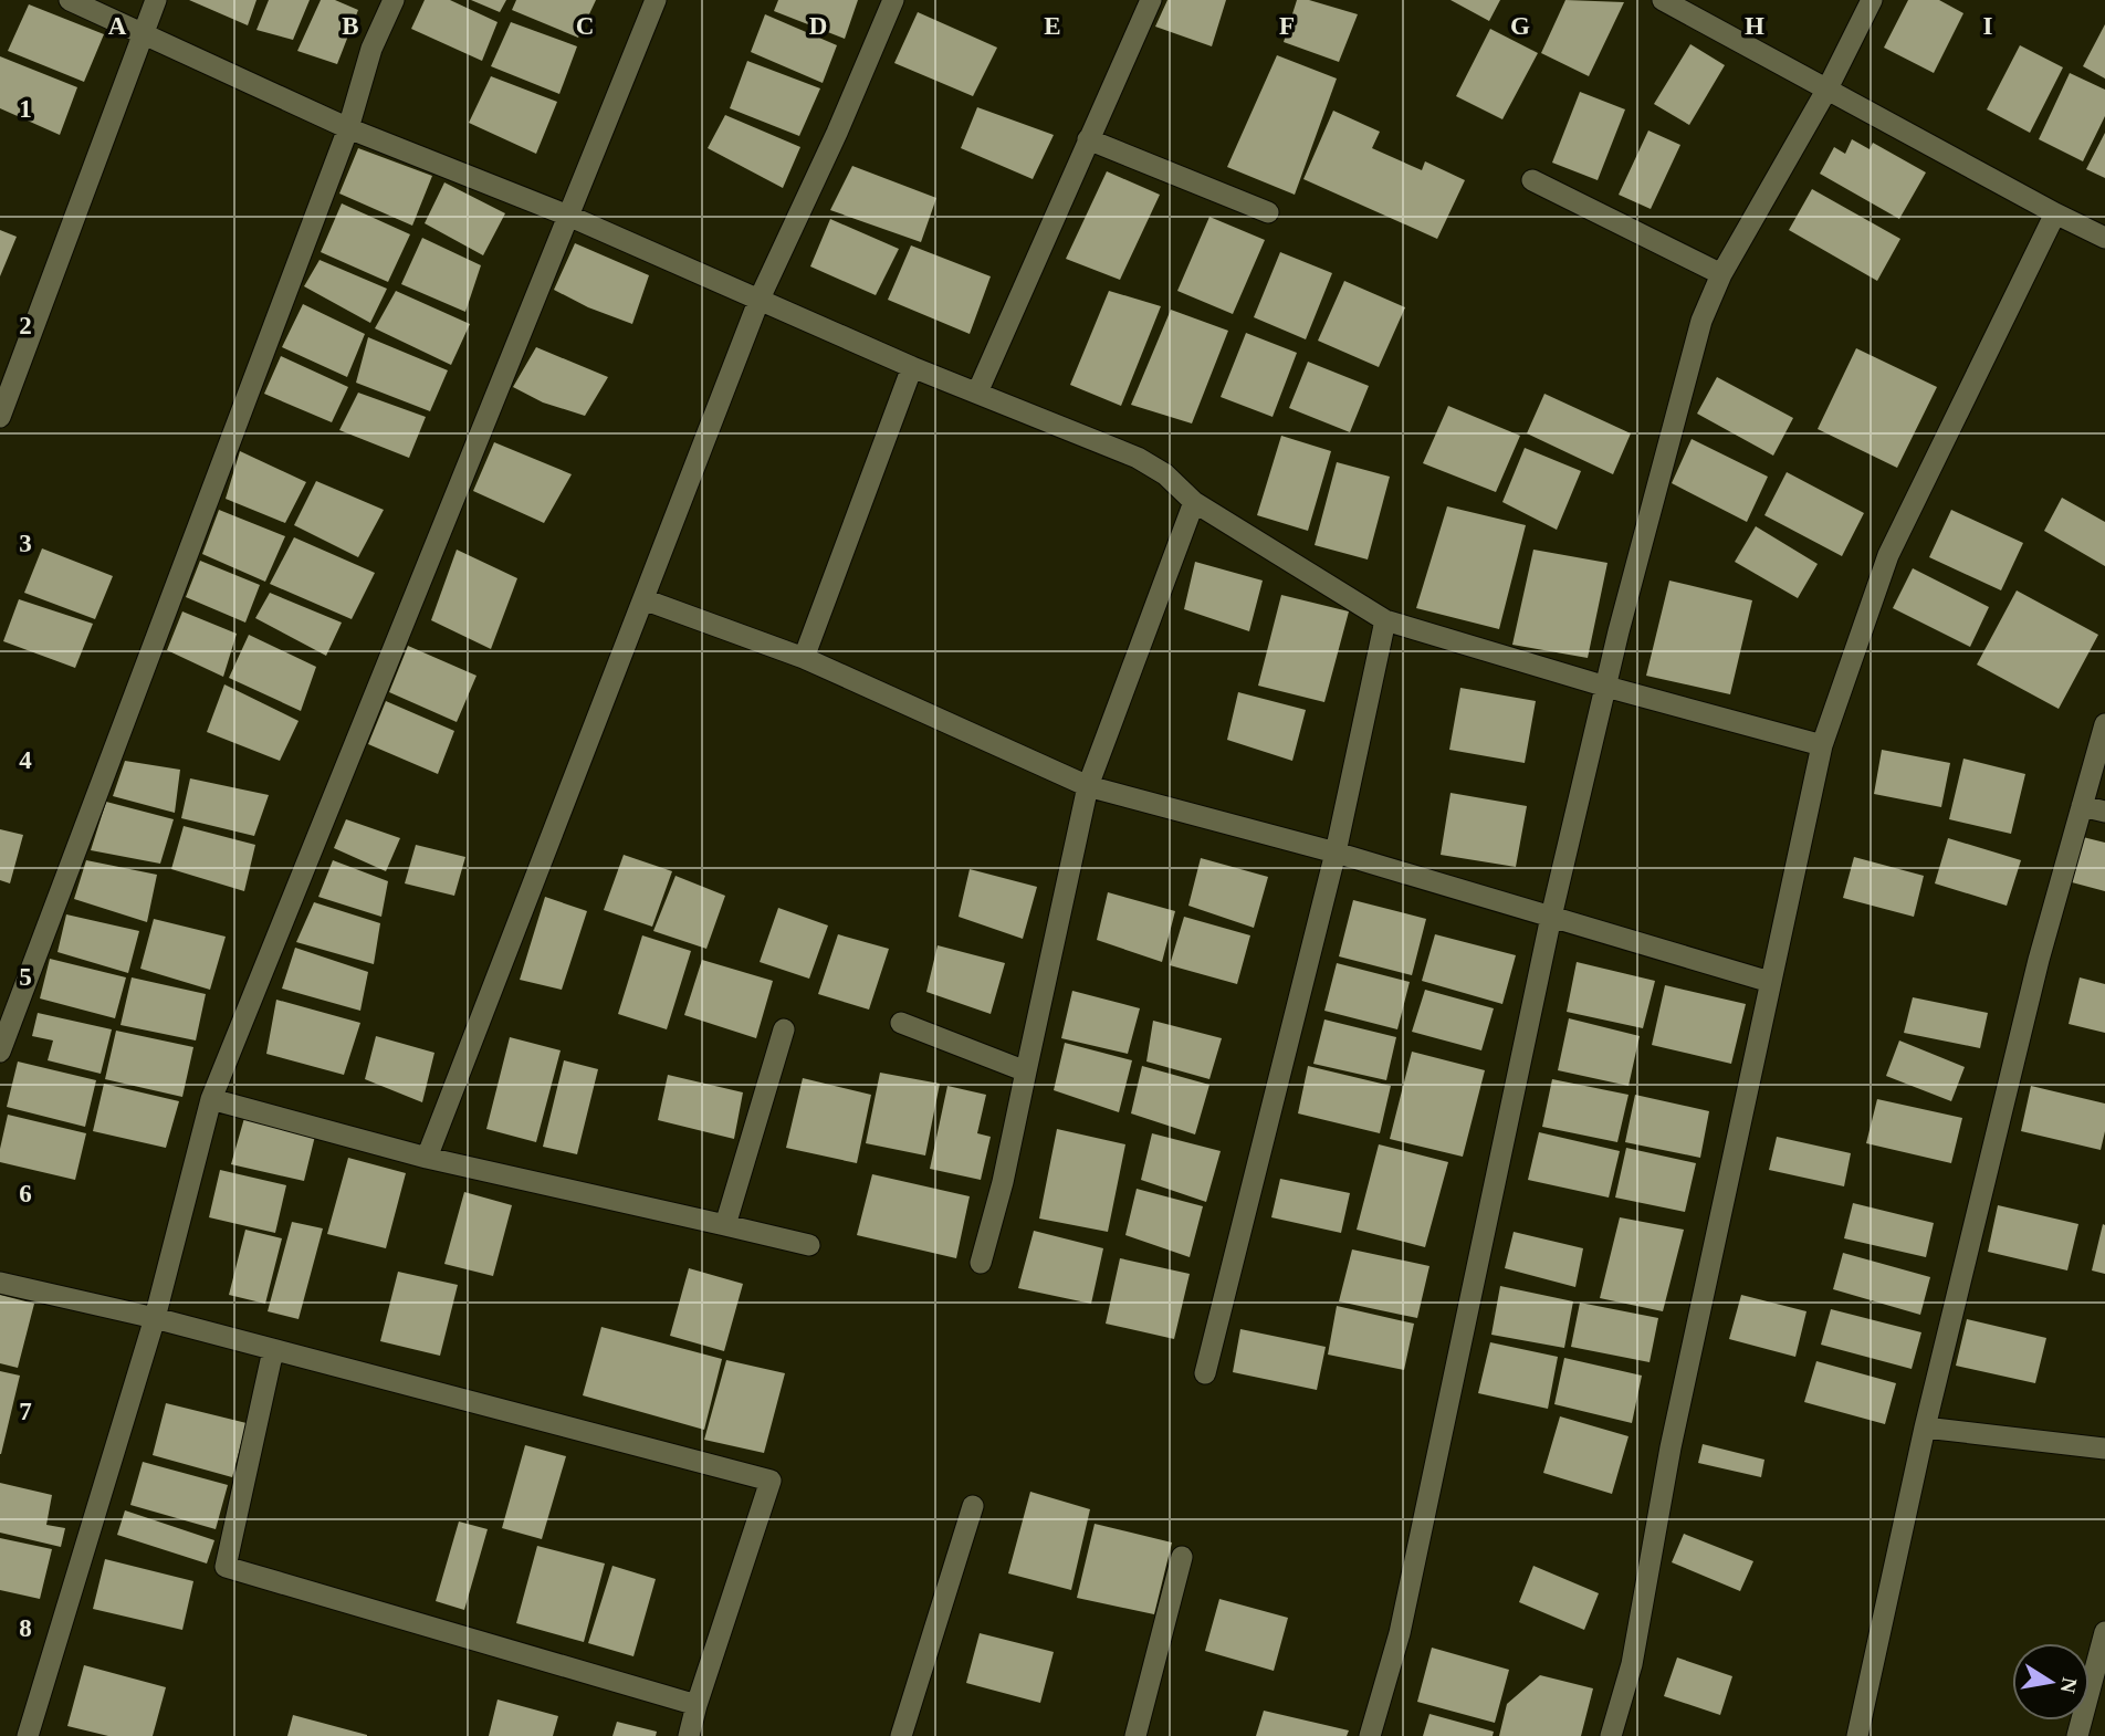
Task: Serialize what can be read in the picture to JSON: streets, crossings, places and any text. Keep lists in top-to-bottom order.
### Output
{
  "north": "right",
  "grid": {
    "columns": [
      "A",
      "B",
      "C",
      "D",
      "E",
      "F",
      "G",
      "H",
      "I"
    ],
    "rows": [
      "1",
      "2",
      "3",
      "4",
      "5",
      "6",
      "7",
      "8"
    ]
  }
}
